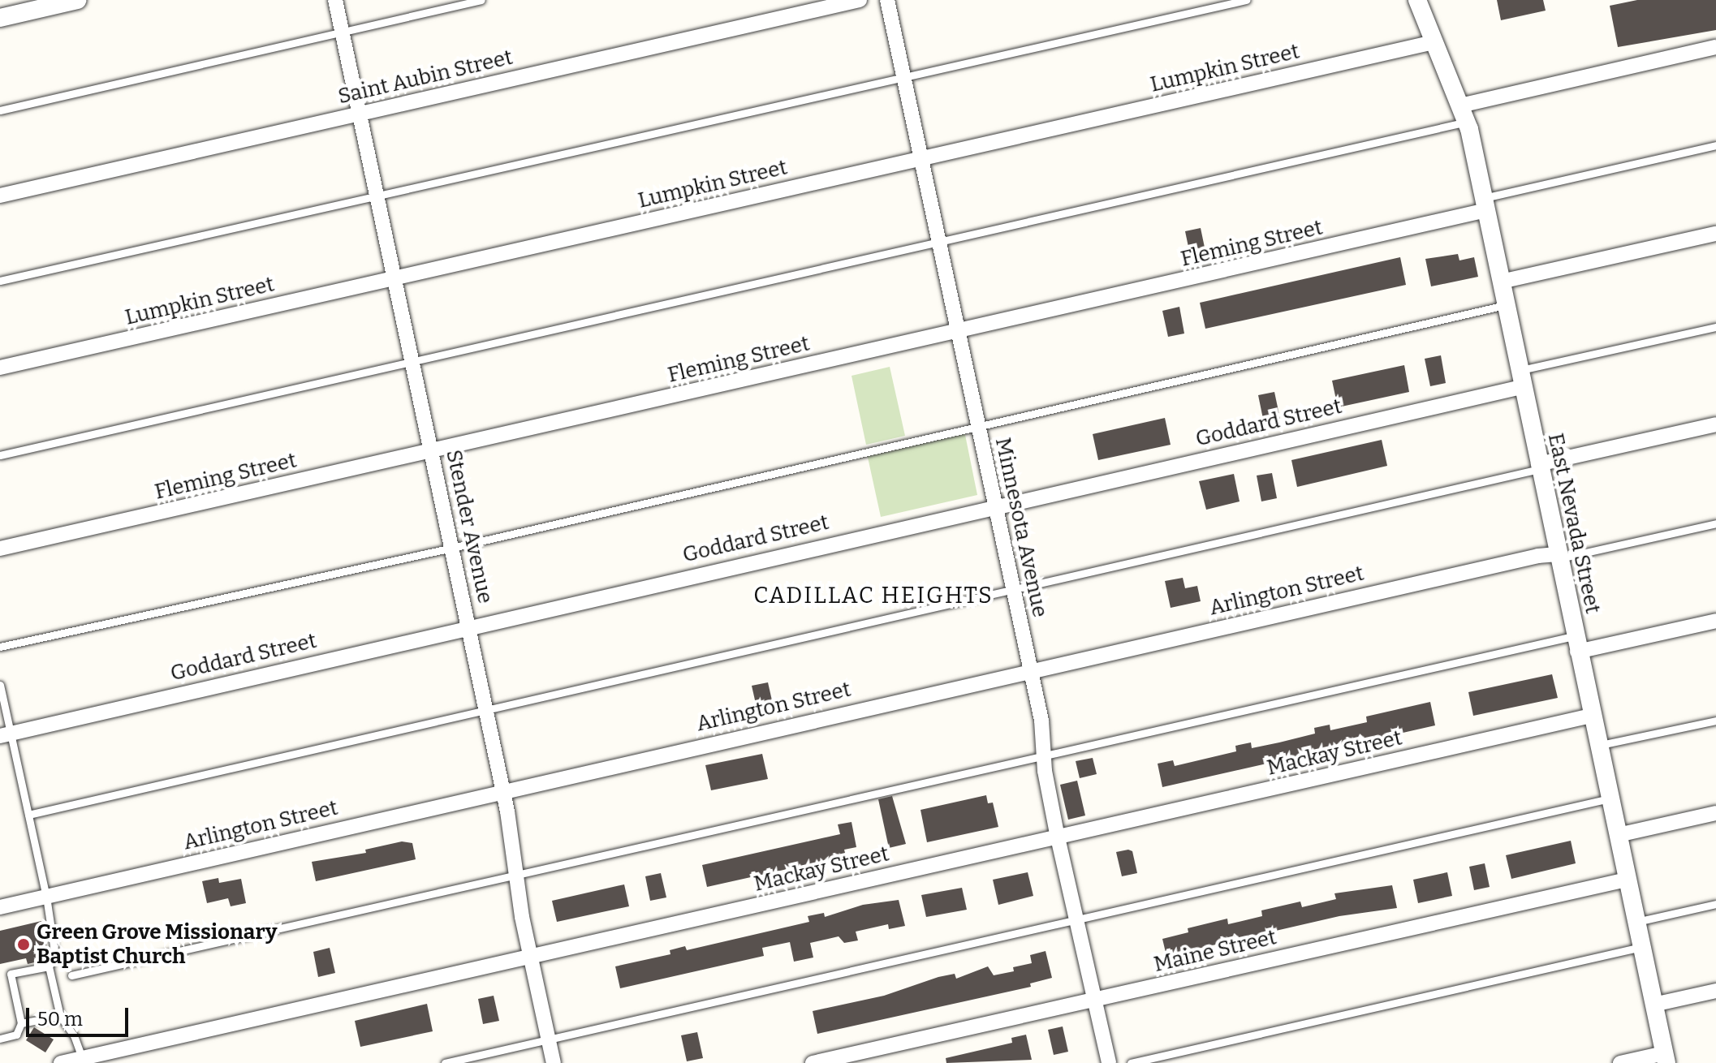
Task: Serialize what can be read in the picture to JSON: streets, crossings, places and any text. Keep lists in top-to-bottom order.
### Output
{
  "streets": {
    "street": [
      "Lumpkin Street",
      "Saint Aubin Street",
      "Fleming Street",
      "Goddard Street",
      "East Nevada Street",
      "Stender Avenue",
      "Minnesota Avenue",
      "Arlington Street",
      "Mackay Street",
      "Maine Street"
    ]
  },
  "crossings": [
    ["Lumpkin Street", "East Nevada Street"],
    ["Lumpkin Street", "Stender Avenue"],
    ["Lumpkin Street", "Minnesota Avenue"],
    ["Saint Aubin Street", "Stender Avenue"],
    ["Fleming Street", "East Nevada Street"],
    ["Fleming Street", "Stender Avenue"],
    ["Fleming Street", "Minnesota Avenue"],
    ["Goddard Street", "East Nevada Street"],
    ["Goddard Street", "Stender Avenue"],
    ["Goddard Street", "Minnesota Avenue"],
    ["East Nevada Street", "Arlington Street"],
    ["East Nevada Street", "Mackay Street"],
    ["East Nevada Street", "Maine Street"],
    ["Stender Avenue", "Arlington Street"],
    ["Stender Avenue", "Mackay Street"],
    ["Minnesota Avenue", "Arlington Street"],
    ["Minnesota Avenue", "Mackay Street"],
    ["Minnesota Avenue", "Maine Street"]
  ],
  "districts": ["CADILLAC HEIGHTS"],
  "places": ["Green Grove Missionary Baptist Church"],
  "scale_bar": "50 m"
}
